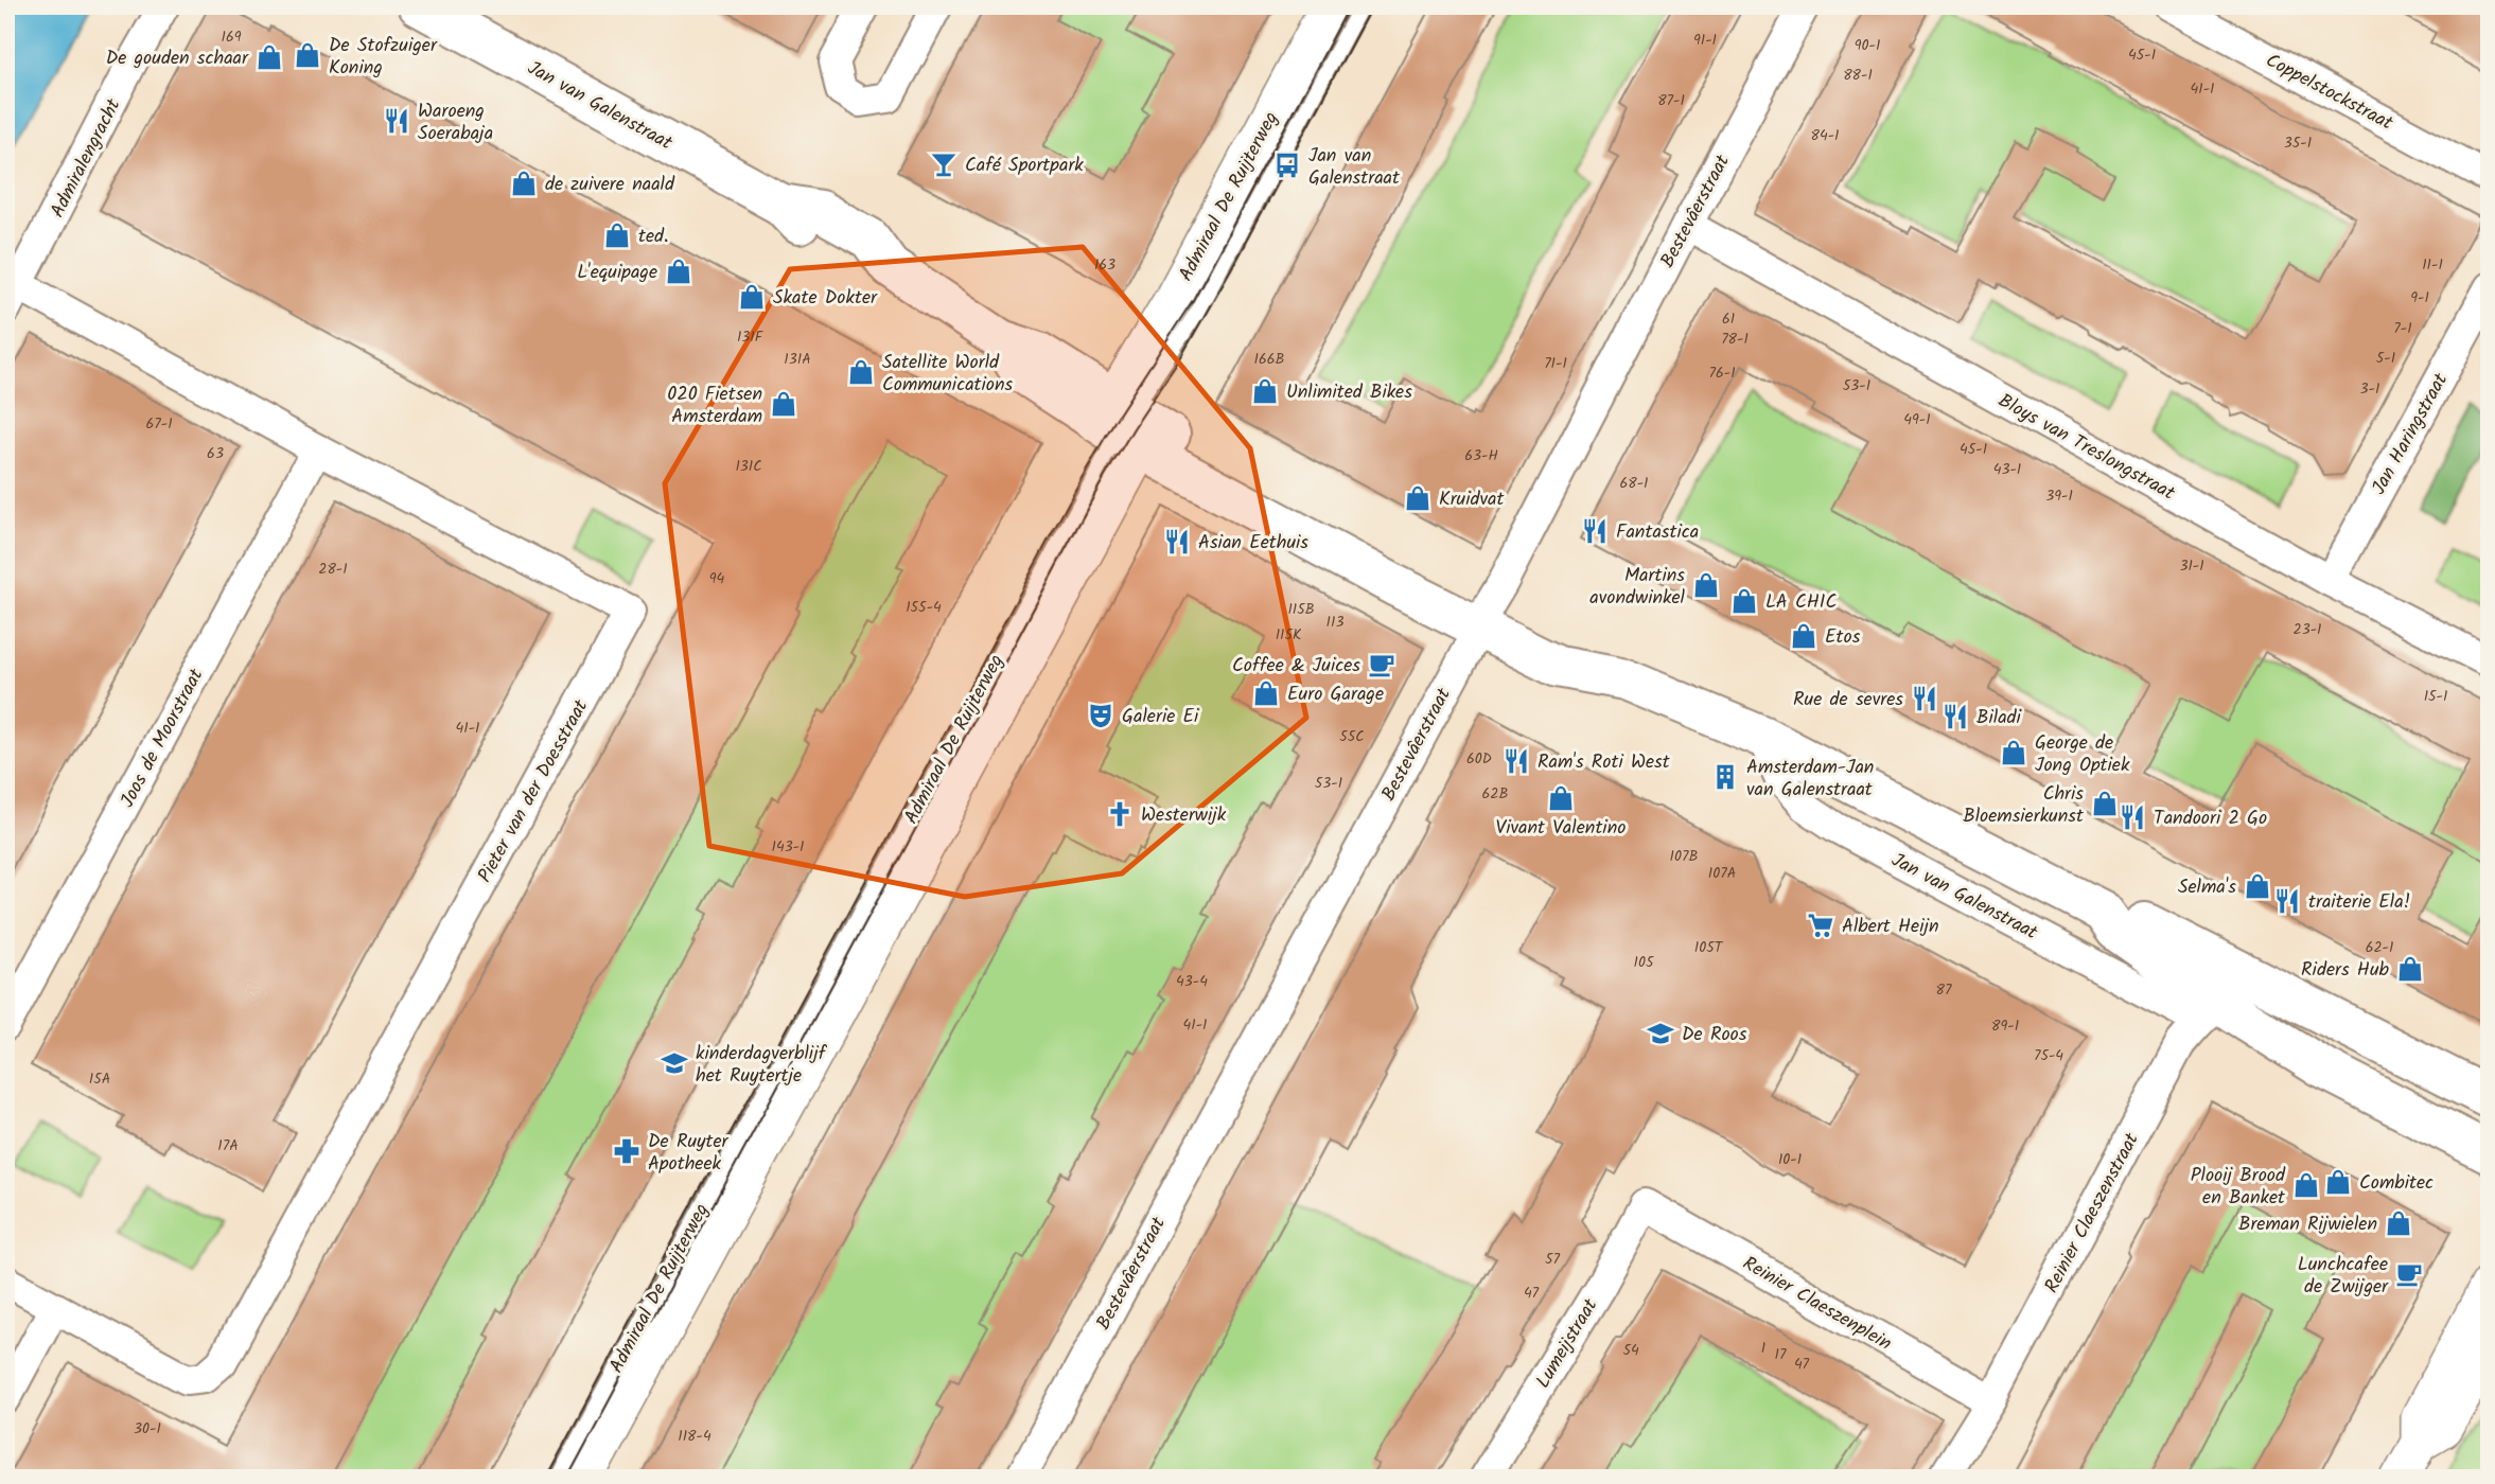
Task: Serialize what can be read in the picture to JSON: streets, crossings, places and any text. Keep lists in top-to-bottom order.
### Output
{
  "streets": {
    "main road": ["Jan van Galenstraat"],
    "street": [
      "Coppelstockstraat",
      "Admiralengracht",
      "Admiraal De Ruijterweg",
      "Bestevâerstraat",
      "Jan Haringstraat",
      "Bloys van Treslongstraat",
      "Joos de Moorstraat",
      "Pieter van der Doesstraat",
      "Reinier Claeszenstraat",
      "Reinier Claeszenplein",
      "Lumeijstraat"
    ]
  },
  "crossings": [
    ["Jan van Galenstraat", "Admiraal De Ruijterweg"],
    ["Jan van Galenstraat", "Bestevâerstraat"],
    ["Jan van Galenstraat", "Reinier Claeszenstraat"],
    ["Admiralengracht", "Pieter van der Doesstraat"],
    ["Bestevâerstraat", "Bloys van Treslongstraat"],
    ["Jan Haringstraat", "Bloys van Treslongstraat"],
    ["Joos de Moorstraat", "Pieter van der Doesstraat"],
    ["Reinier Claeszenstraat", "Reinier Claeszenplein"],
    ["Reinier Claeszenplein", "Lumeijstraat"]
  ],
  "places": {
    "shop": [
      "De Stofzuiger Koning",
      "De gouden schaar",
      "de zuivere naald",
      "ted.",
      "L'equipage",
      "Skate Dokter",
      "Satellite World Communications",
      "Unlimited Bikes",
      "020 Fietsen Amsterdam",
      "Kruidvat",
      "Martins avondwinkel",
      "LA CHIC",
      "Etos",
      "Euro Garage",
      "George de Jong Optiek",
      "Vivant Valentino",
      "Chris Bloemsierkunst",
      "Selma's",
      "Riders Hub",
      "Combitec",
      "Plooij Brood en Banket",
      "Breman Rijwielen"
    ],
    "restaurant": [
      "Waroeng Soerabaja",
      "Fantastica",
      "Asian Eethuis",
      "Rue de sevres",
      "Biladi",
      "Ram's Roti West",
      "Tandoori 2 Go",
      "traiterie Ela!"
    ],
    "bar": ["Café Sportpark"],
    "bus stop": ["Jan van Galenstraat"],
    "cafe": ["Coffee & Juices", "Lunchcafee de Zwijger"],
    "theatre": ["Galerie Ei"],
    "building": ["Amsterdam-Jan van Galenstraat"],
    "church": ["Westerwijk"],
    "supermarket": ["Albert Heijn"],
    "school or university": ["De Roos", "kinderdagverblijf het Ruytertje"],
    "pharmacy": ["De Ruyter Apotheek"]
  },
  "house_numbers": [
    "169",
    "91-1",
    "90-1",
    "45-1",
    "88-1",
    "41-1",
    "87-1",
    "84-1",
    "35-1",
    "163",
    "11-1",
    "9-1",
    "61",
    "7-1",
    "131F",
    "78-1",
    "5-1",
    "131A",
    "166B",
    "71-1",
    "76-1",
    "53-1",
    "3-1",
    "49-1",
    "67-1",
    "45-1",
    "63",
    "63-H",
    "131C",
    "43-1",
    "68-1",
    "39-1",
    "31-1",
    "28-1",
    "94",
    "155-4",
    "115B",
    "113",
    "23-1",
    "115K",
    "15-1",
    "41-1",
    "55C",
    "60D",
    "53-1",
    "62B",
    "143-1",
    "107B",
    "107A",
    "105T",
    "62-1",
    "105",
    "43-4",
    "87",
    "41-1",
    "89-1",
    "75-4",
    "15A",
    "17A",
    "10-1",
    "57",
    "47",
    "1",
    "54",
    "17",
    "47",
    "30-1",
    "118-4"
  ]
}
